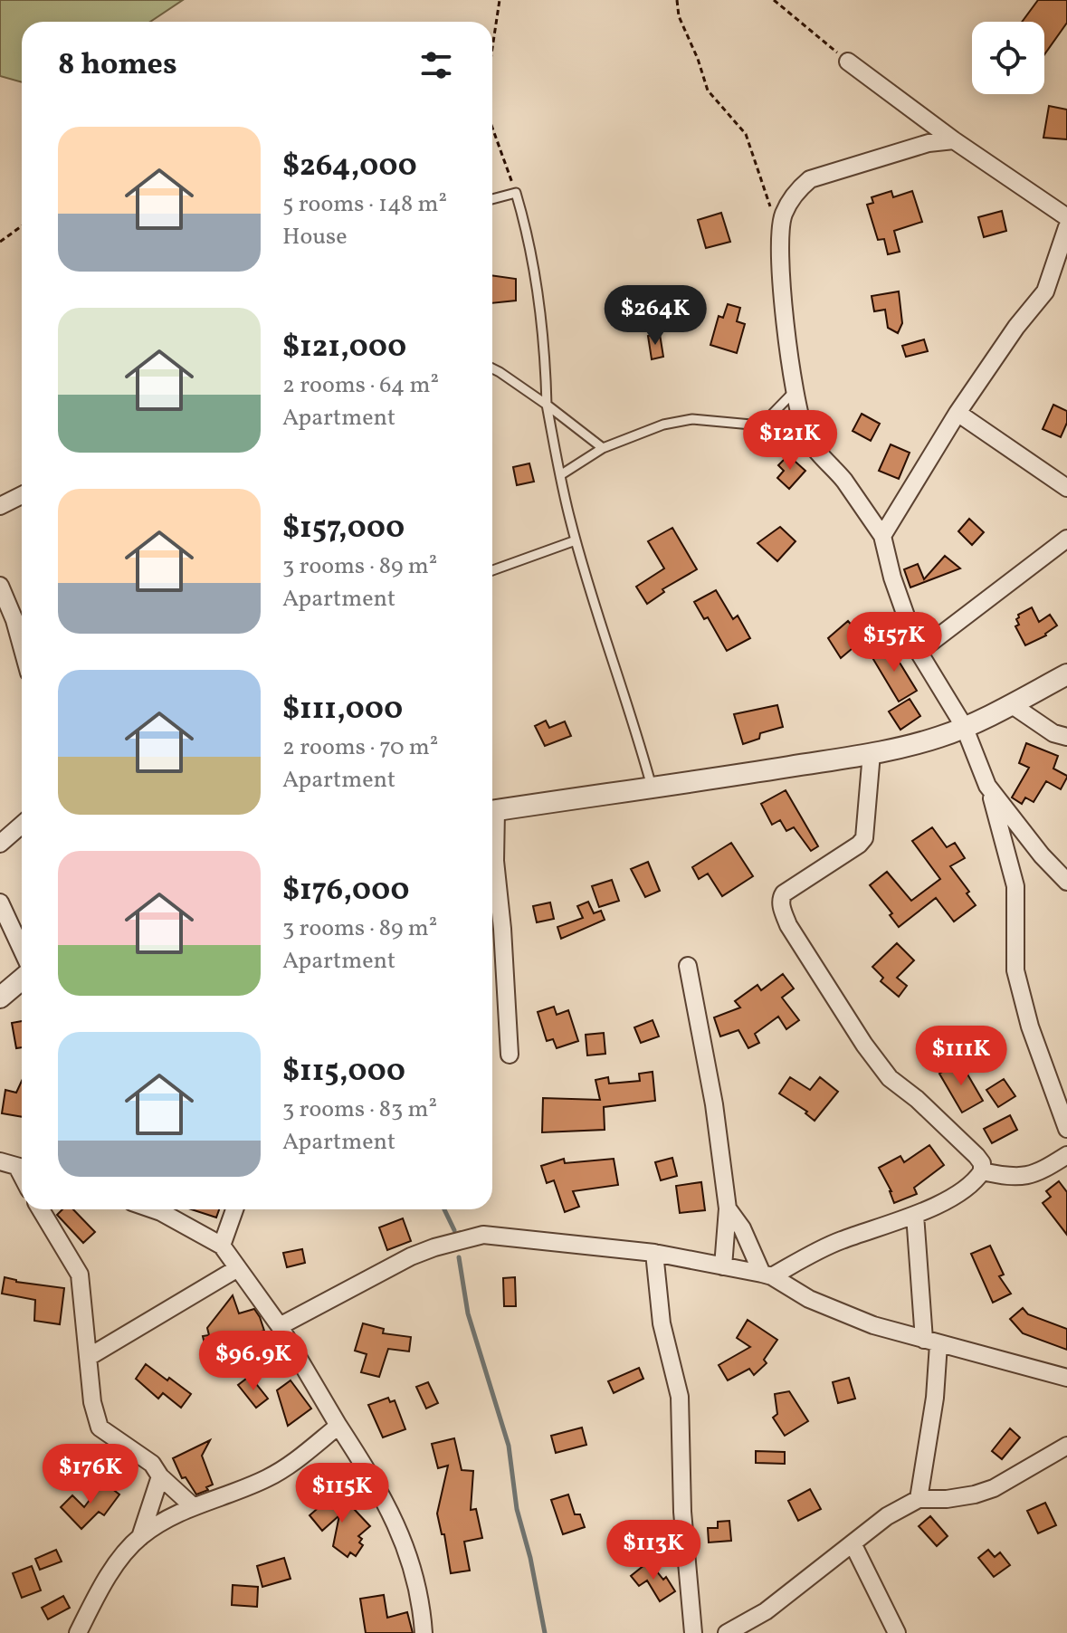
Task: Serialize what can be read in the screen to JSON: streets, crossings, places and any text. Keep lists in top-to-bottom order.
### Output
{
  "page": {
    "heading": "8 homes",
    "list": [
      {
        "name": "$264,000",
        "note": "5 rooms · 148 m² · House"
      },
      {
        "name": "$121,000",
        "note": "2 rooms · 64 m² · Apartment"
      },
      {
        "name": "$157,000",
        "note": "3 rooms · 89 m² · Apartment"
      },
      {
        "name": "$111,000",
        "note": "2 rooms · 70 m² · Apartment"
      },
      {
        "name": "$176,000",
        "note": "3 rooms · 89 m² · Apartment"
      },
      {
        "name": "$115,000",
        "note": "3 rooms · 83 m² · Apartment"
      }
    ],
    "price": [
      "$264K",
      "$121K",
      "$157K",
      "$111K",
      "$96.9K",
      "$176K",
      "$115K",
      "$113K"
    ]
  }
}
